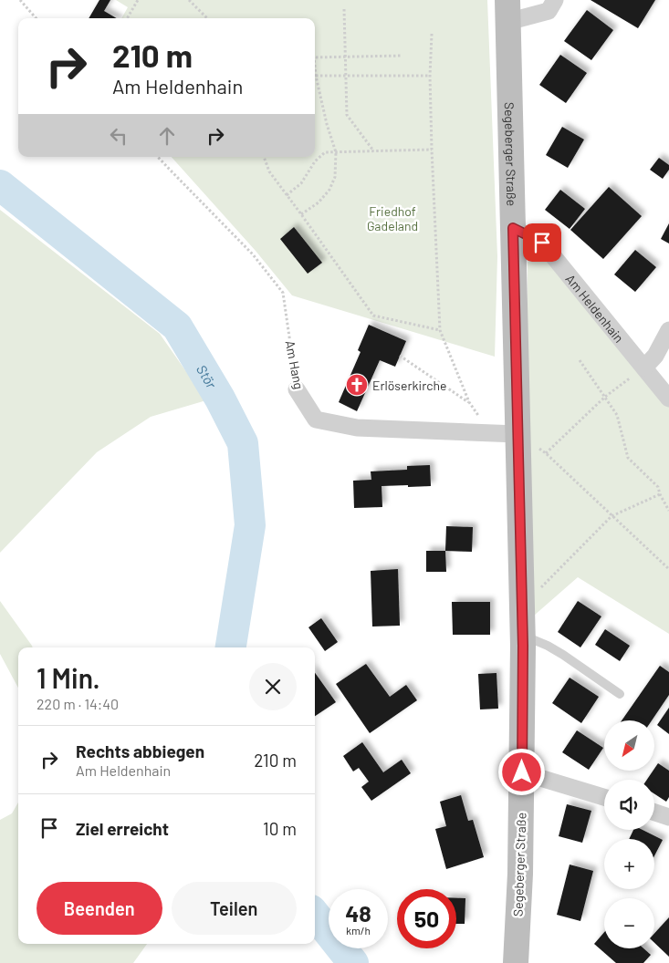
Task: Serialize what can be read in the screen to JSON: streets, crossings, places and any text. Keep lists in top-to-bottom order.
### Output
{
  "streets": {
    "main road": ["Segeberger Straße"],
    "street": ["Am Heldenhain", "Am Hang"]
  },
  "crossings": [
    ["Segeberger Straße", "Am Heldenhain"],
    ["Segeberger Straße", "Am Hang"]
  ],
  "water": ["Stör"],
  "parks": ["Friedhof Gadeland"],
  "places": {
    "church": ["Erlöserkirche"]
  },
  "north": "bottom left",
  "page": {
    "turn": ["210 m", "Am Heldenhain"],
    "heading": ["1 Min.", "220 m · 14:40"],
    "map_buttons": ["+", "−"],
    "list": [
      {
        "name": "Rechts abbiegen",
        "note": "Am Heldenhain",
        "value": "210 m"
      },
      {
        "name": "Ziel erreicht",
        "value": "10 m"
      }
    ],
    "buttons": ["Beenden", "Teilen"],
    "speed": "48 km/h",
    "limit": "50"
  }
}
